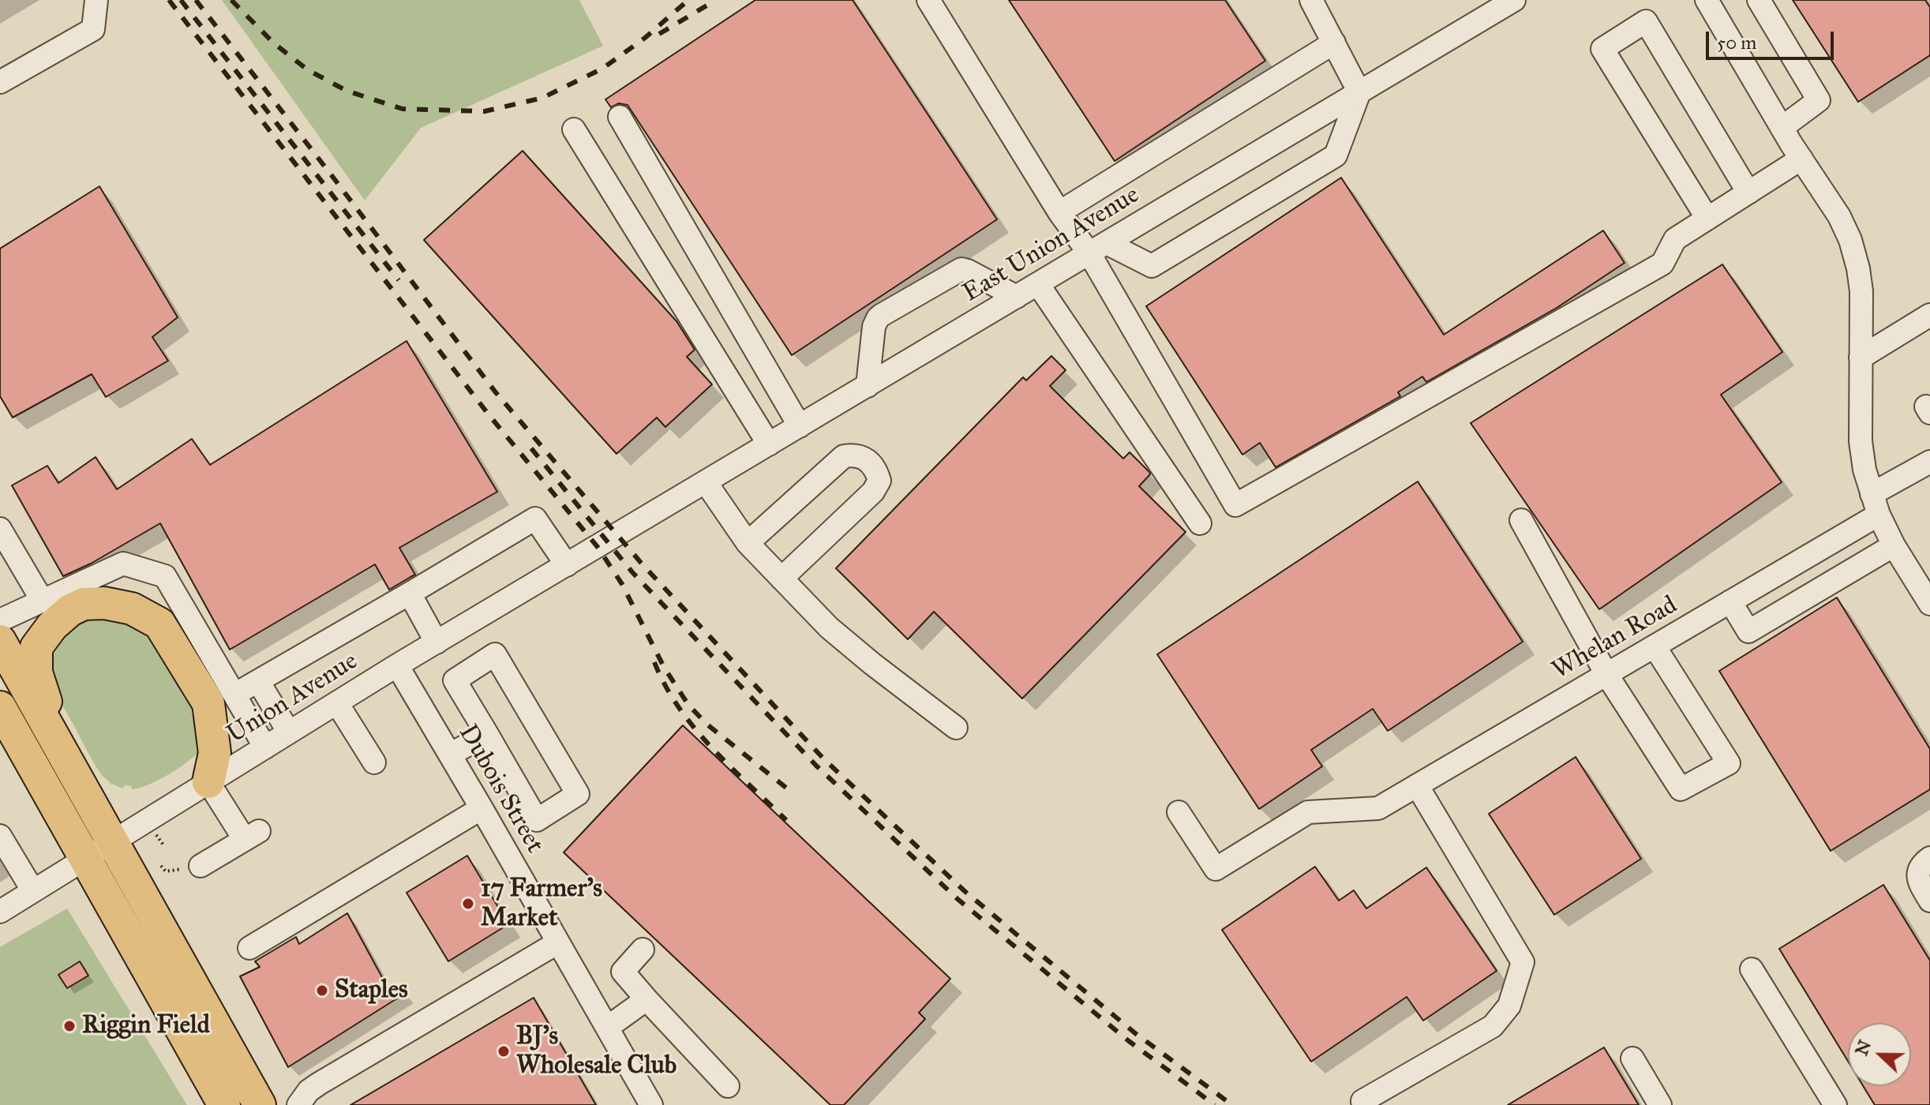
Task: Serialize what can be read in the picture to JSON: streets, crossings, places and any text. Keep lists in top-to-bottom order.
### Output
{
  "streets": {
    "street": [
      "East Union Avenue",
      "Whelan Road",
      "Union Avenue",
      "Dubois Street"
    ]
  },
  "crossings": [
    ["East Union Avenue", "Union Avenue"],
    ["Union Avenue", "Dubois Street"]
  ],
  "places": [
    "17 Farmer's Market",
    "Staples",
    "Riggin Field",
    "BJ's Wholesale Club"
  ],
  "scale_bar": "50 m",
  "north": "left"
}
